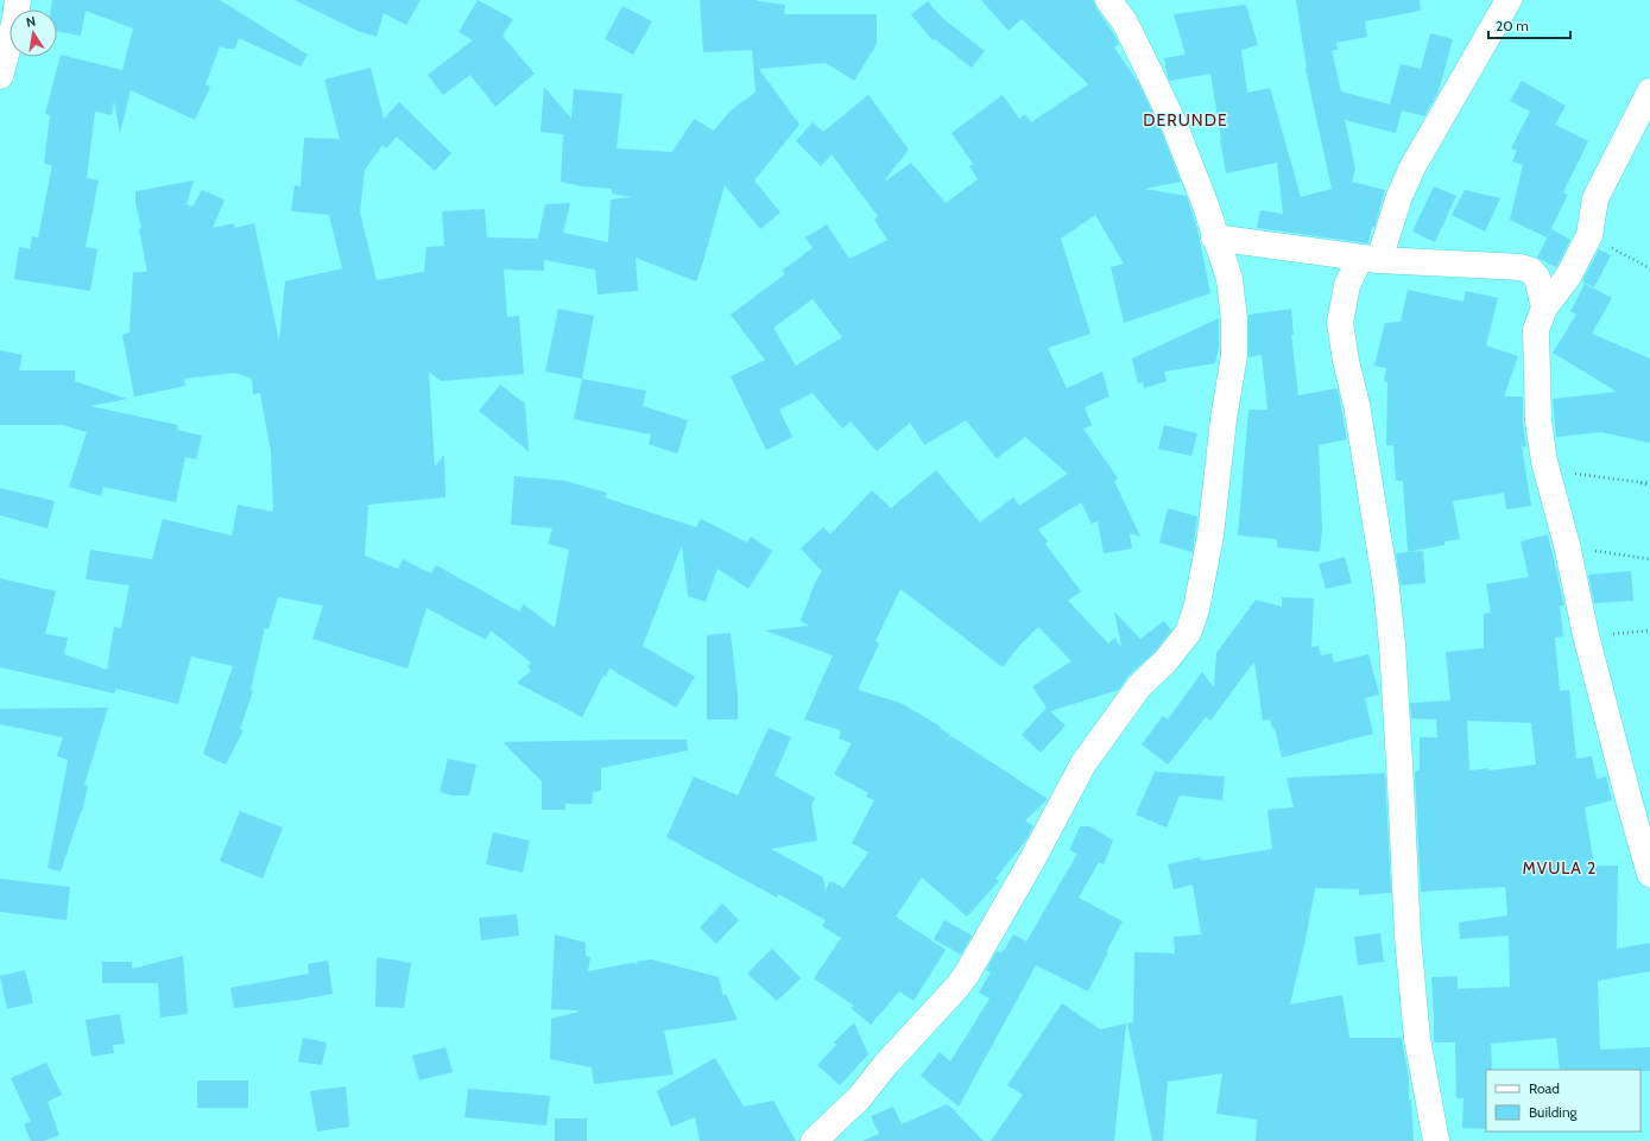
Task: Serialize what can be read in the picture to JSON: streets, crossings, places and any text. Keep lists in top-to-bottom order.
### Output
{
  "districts": ["DERUNDE", "MVULA 2"],
  "legend": ["Road", "Building"],
  "scale_bar": "20 m",
  "north": "top"
}
